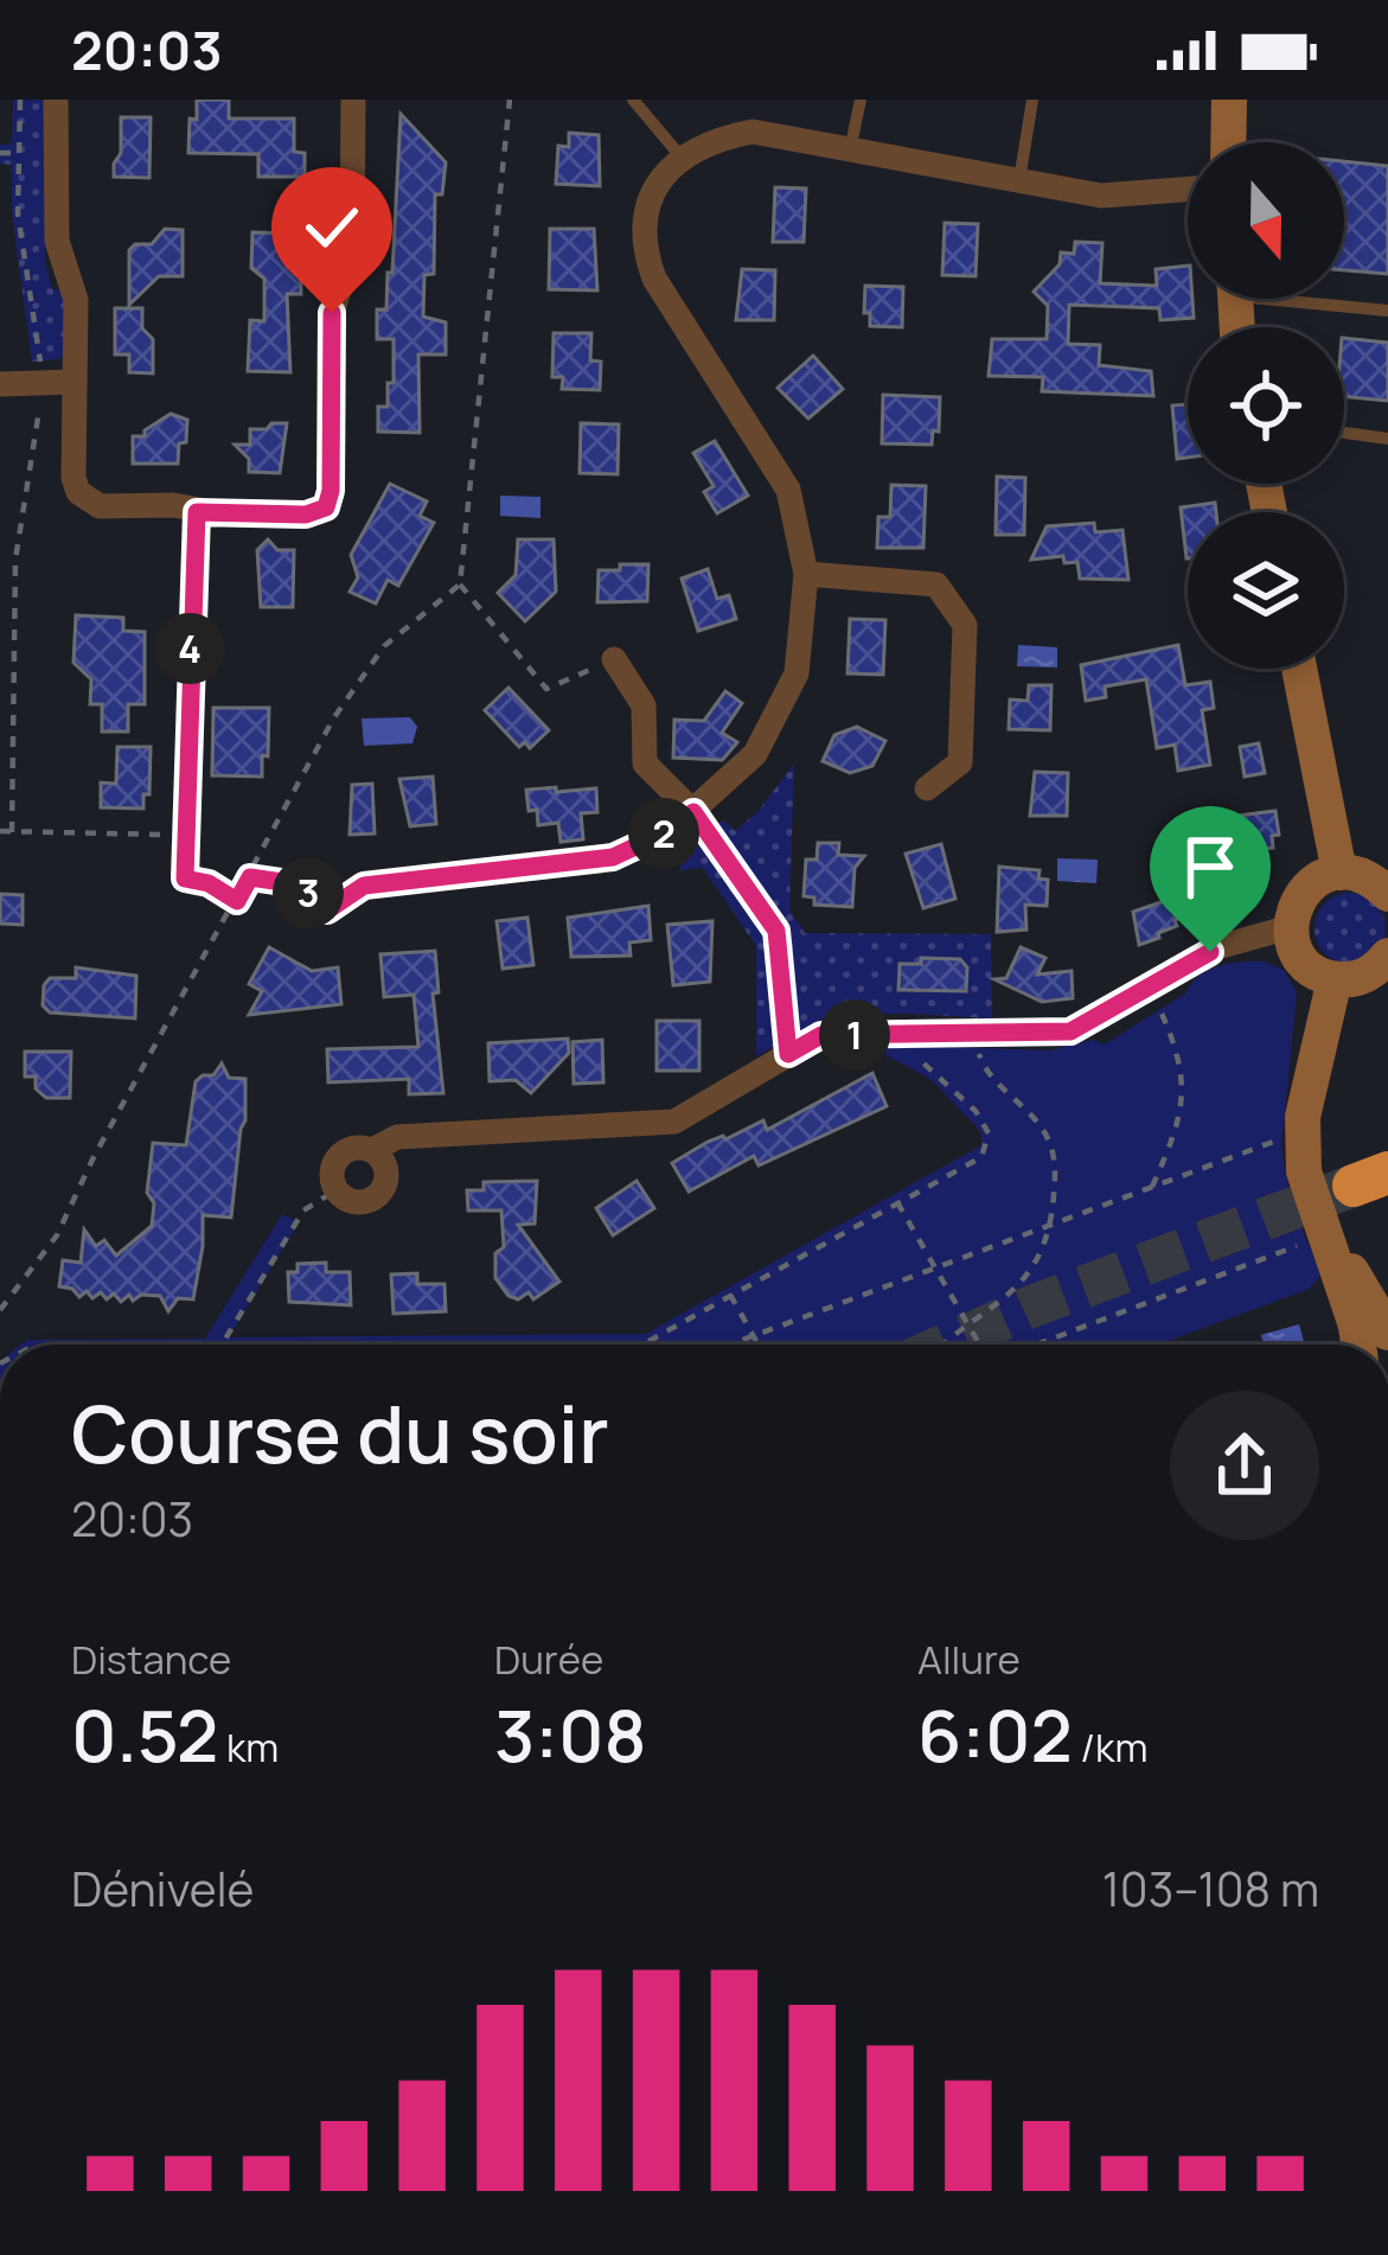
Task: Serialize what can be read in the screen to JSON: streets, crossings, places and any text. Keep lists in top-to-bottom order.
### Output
{
  "north": "bottom",
  "page": {
    "status": "20:03",
    "pins": [
      "4",
      "2",
      "3",
      "1"
    ],
    "heading": ["Course du soir", "20:03"],
    "stats": [
      ["Distance", "0.52 km"],
      ["Durée", "3:08"],
      ["Allure", "6:02 /km"]
    ],
    "chart": ["Dénivelé", "103–108 m"]
  }
}
